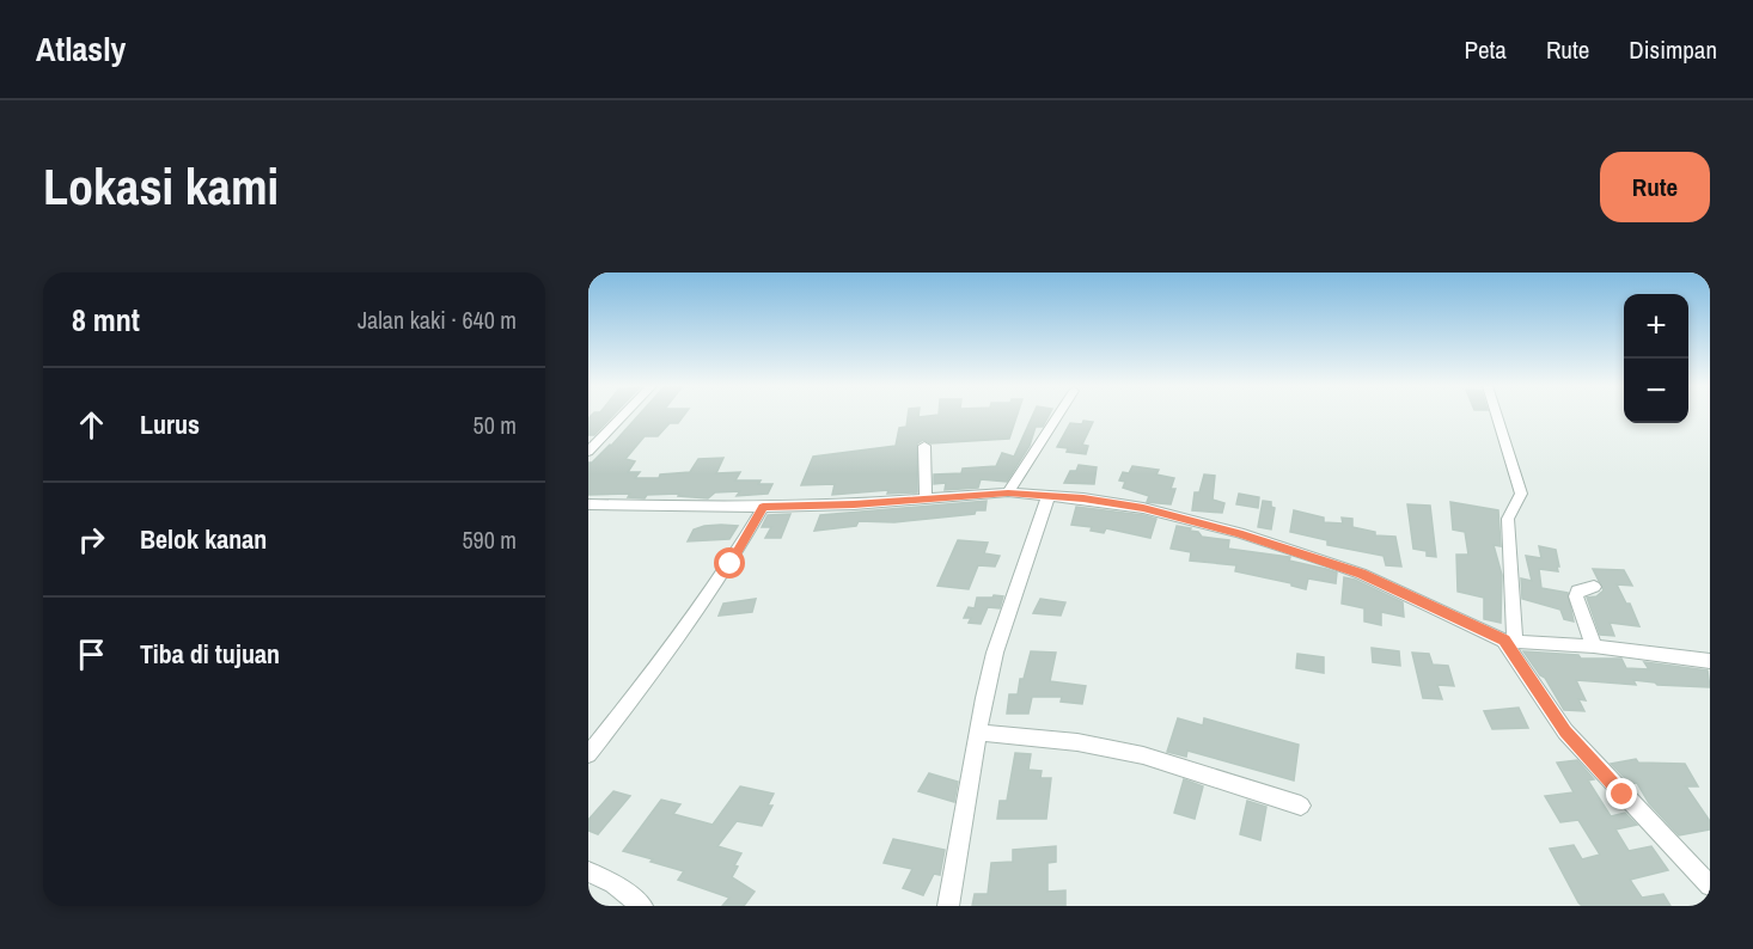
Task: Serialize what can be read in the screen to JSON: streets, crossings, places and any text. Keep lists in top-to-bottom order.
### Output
{
  "page": {
    "header": "Atlasly",
    "nav": ["Peta", "Rute", "Disimpan"],
    "buttons": "Rute",
    "title": "Lokasi kami",
    "heading": ["8 mnt", "Jalan kaki · 640 m"],
    "map_buttons": ["+", "−"],
    "list": [
      ["Lurus", "50 m"],
      ["Belok kanan", "590 m"],
      "Tiba di tujuan"
    ]
  }
}
